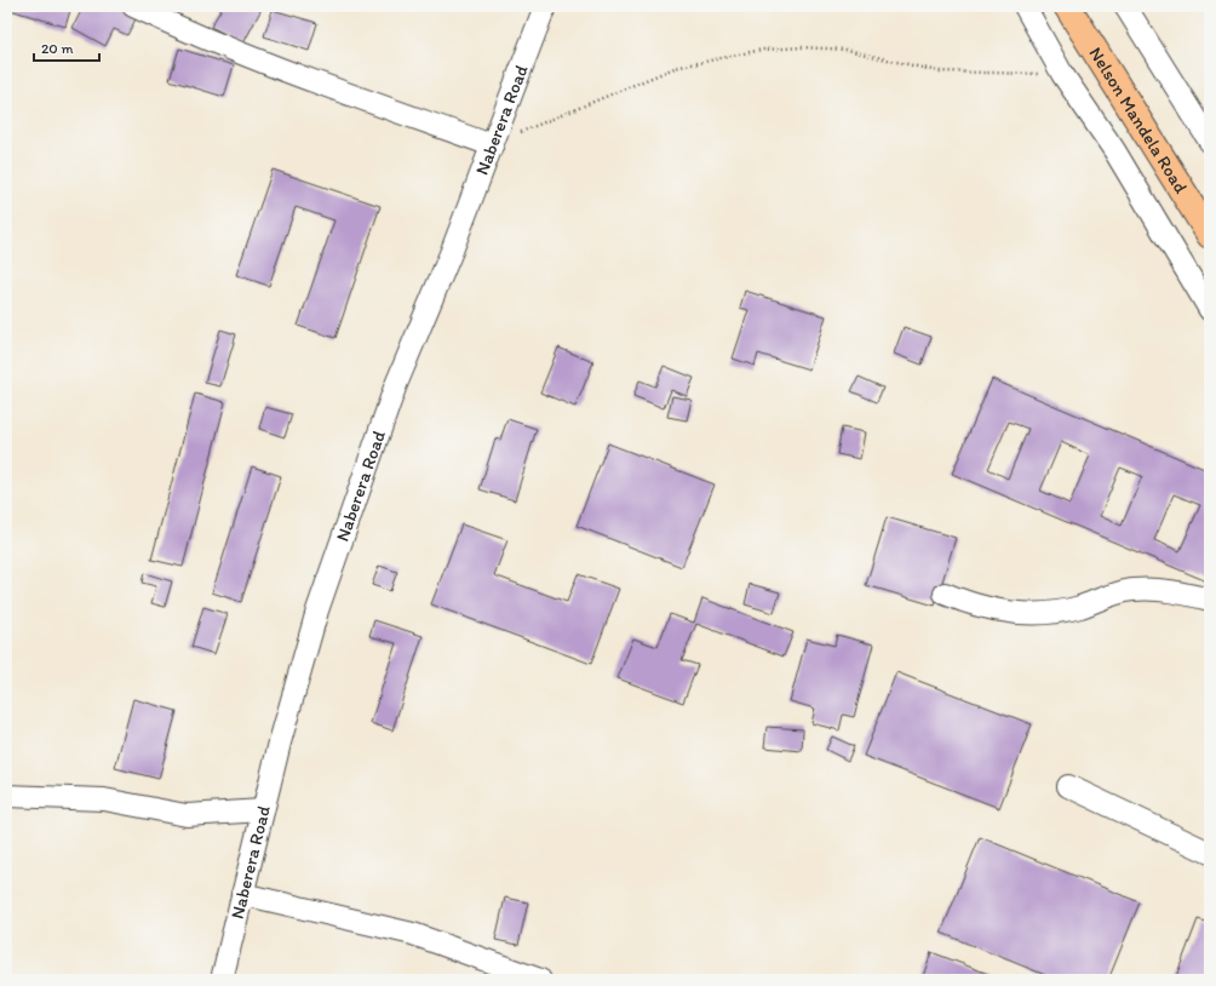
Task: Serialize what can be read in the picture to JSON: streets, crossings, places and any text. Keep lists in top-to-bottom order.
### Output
{
  "streets": {
    "main road": ["Nelson Mandela Road"],
    "street": ["Naberera Road"]
  },
  "scale_bar": "20 m"
}
